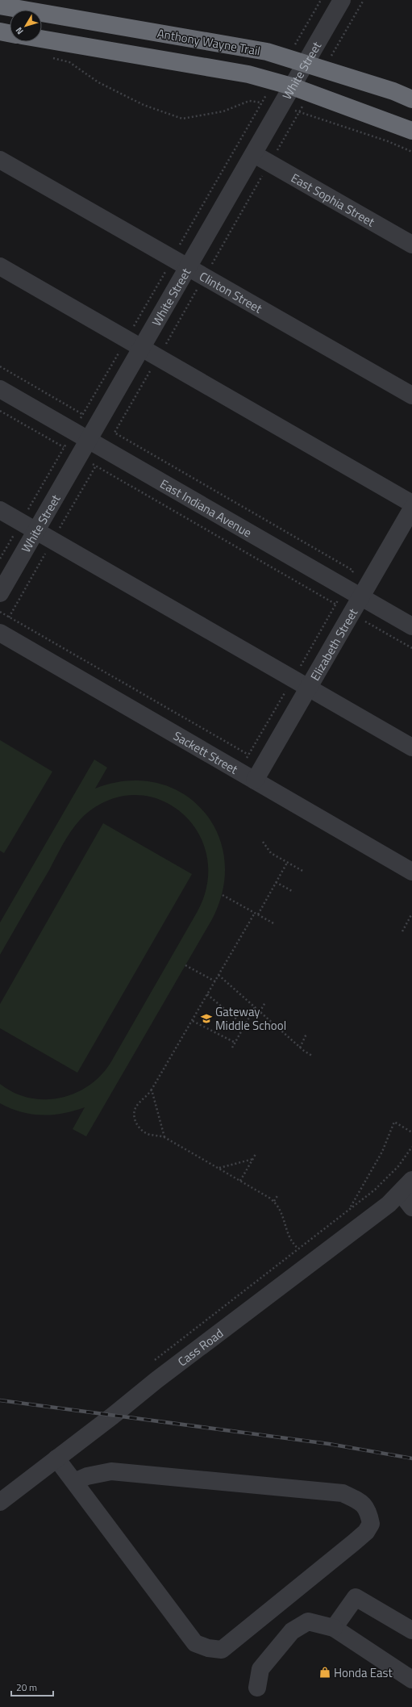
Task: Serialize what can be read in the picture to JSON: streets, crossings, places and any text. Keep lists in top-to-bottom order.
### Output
{
  "streets": {
    "highway": ["Anthony Wayne Trail"],
    "street": [
      "White Street",
      "East Sophia Street",
      "Clinton Street",
      "East Indiana Avenue",
      "Elizabeth Street",
      "Sackett Street",
      "Cass Road"
    ]
  },
  "crossings": [
    ["Anthony Wayne Trail", "White Street"],
    ["White Street", "East Sophia Street"],
    ["White Street", "Clinton Street"],
    ["White Street", "East Indiana Avenue"],
    ["East Indiana Avenue", "Elizabeth Street"],
    ["Elizabeth Street", "Sackett Street"]
  ],
  "places": {
    "school or university": ["Gateway Middle School"],
    "shop": ["Honda East"]
  },
  "scale_bar": "20 m",
  "north": "bottom left"
}
